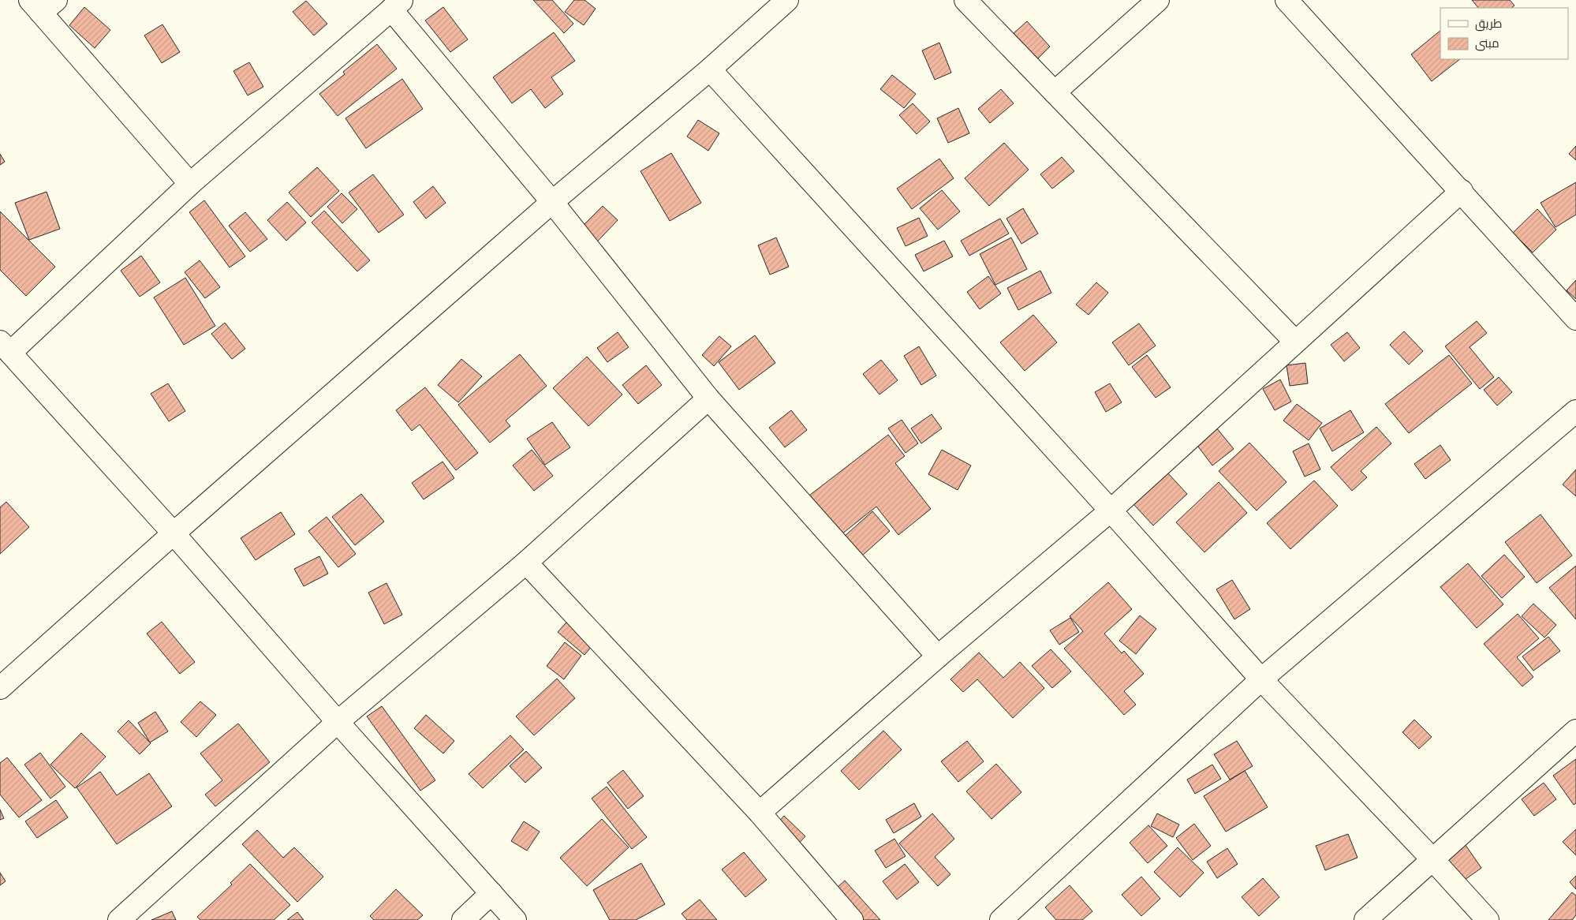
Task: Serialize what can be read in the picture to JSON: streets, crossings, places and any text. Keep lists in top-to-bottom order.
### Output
{
  "legend": ["طريق", "مبنى"]
}
